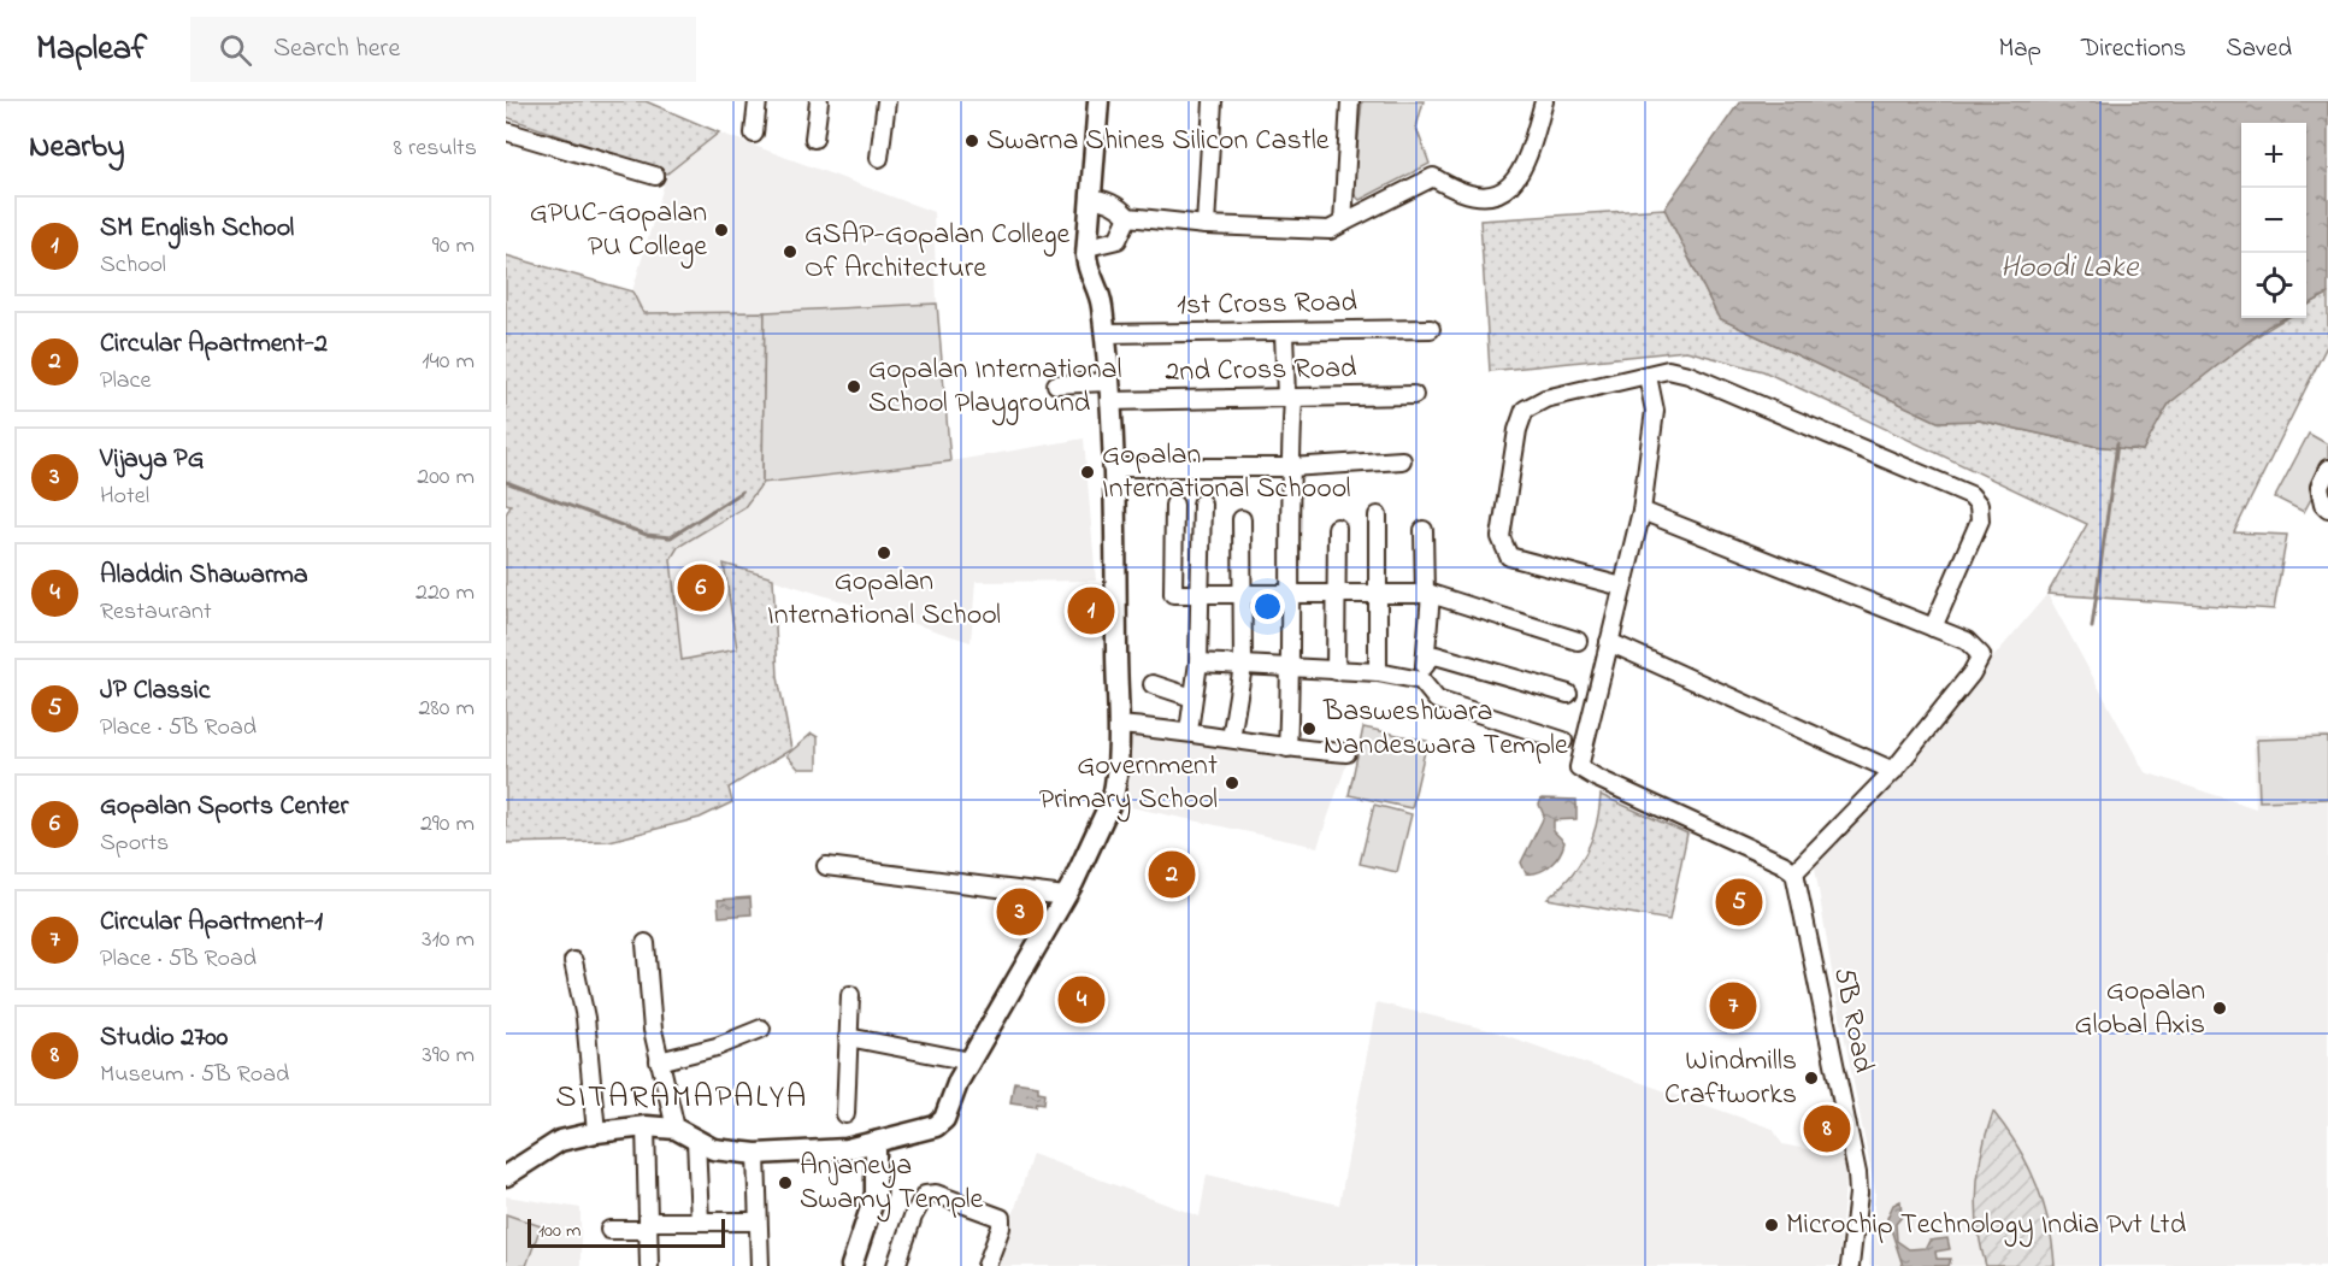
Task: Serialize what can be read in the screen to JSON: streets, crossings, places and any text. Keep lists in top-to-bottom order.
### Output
{
  "streets": {
    "street": ["1st Cross Road", "2nd Cross Road", "5B Road"]
  },
  "districts": ["SITARAMAPALYA"],
  "water": ["Hoodi Lake"],
  "places": [
    "Swarna Shines Silicon Castle",
    "GPUC-Gopalan PU College",
    "GSAP-Gopalan College Of Architecture",
    "Gopalan International School Playground",
    "Gopalan International Schoool",
    "Gopalan International School",
    "Basweshwara Nandeswara Temple",
    "Government Primary School",
    "Gopalan Global Axis",
    "Windmills Craftworks",
    "Anjaneya Swamy Temple",
    "Microchip Technology India Pvt Ltd"
  ],
  "scale_bar": "100 m",
  "page": {
    "header": "Mapleaf",
    "search": "Search here",
    "nav": ["Map", "Directions", "Saved"],
    "heading": ["Nearby", "8 results"],
    "map_buttons": ["+", "−"],
    "list": [
      {
        "mark": "1",
        "name": "SM English School",
        "note": "School",
        "value": "90 m"
      },
      {
        "mark": "2",
        "name": "Circular Apartment-2",
        "note": "Place",
        "value": "140 m"
      },
      {
        "mark": "3",
        "name": "Vijaya PG",
        "note": "Hotel",
        "value": "200 m"
      },
      {
        "mark": "4",
        "name": "Aladdin Shawarma",
        "note": "Restaurant",
        "value": "220 m"
      },
      {
        "mark": "5",
        "name": "JP Classic",
        "note": "Place · 5B Road",
        "value": "280 m"
      },
      {
        "mark": "6",
        "name": "Gopalan Sports Center",
        "note": "Sports",
        "value": "290 m"
      },
      {
        "mark": "7",
        "name": "Circular Apartment-1",
        "note": "Place · 5B Road",
        "value": "310 m"
      },
      {
        "mark": "8",
        "name": "Studio 2700",
        "note": "Museum · 5B Road",
        "value": "390 m"
      }
    ],
    "pins": [
      "6",
      "1",
      "2",
      "5",
      "3",
      "4",
      "7",
      "8"
    ],
    "scale": "100 m"
  }
}
